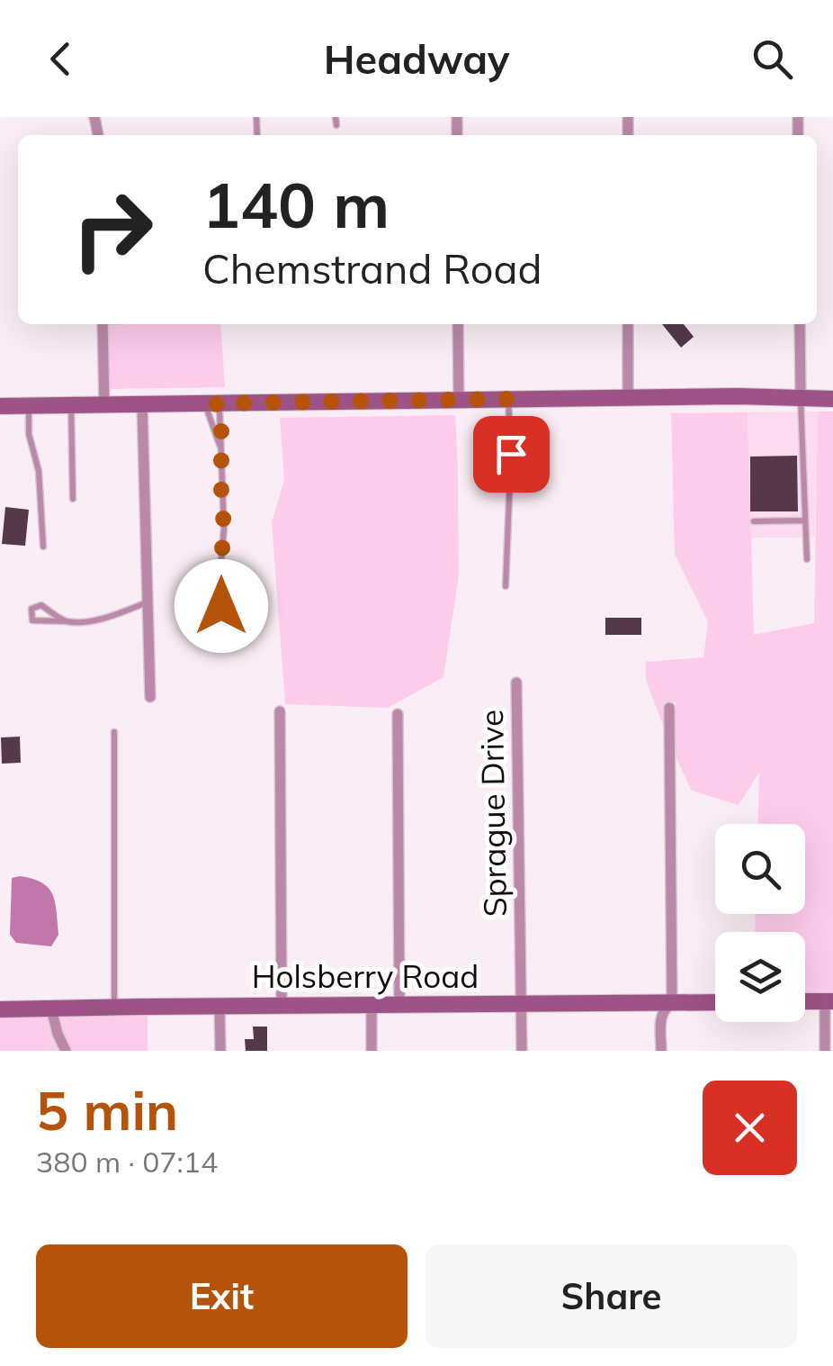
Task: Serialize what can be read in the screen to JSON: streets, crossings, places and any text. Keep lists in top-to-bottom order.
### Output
{
  "streets": {
    "street": ["Sprague Drive", "Holsberry Road"]
  },
  "crossings": [
    ["Sprague Drive", "Holsberry Road"]
  ],
  "page": {
    "header": "Headway",
    "turn": ["140 m", "Chemstrand Road"],
    "heading": ["5 min", "380 m · 07:14"],
    "buttons": ["Exit", "Share"]
  }
}
